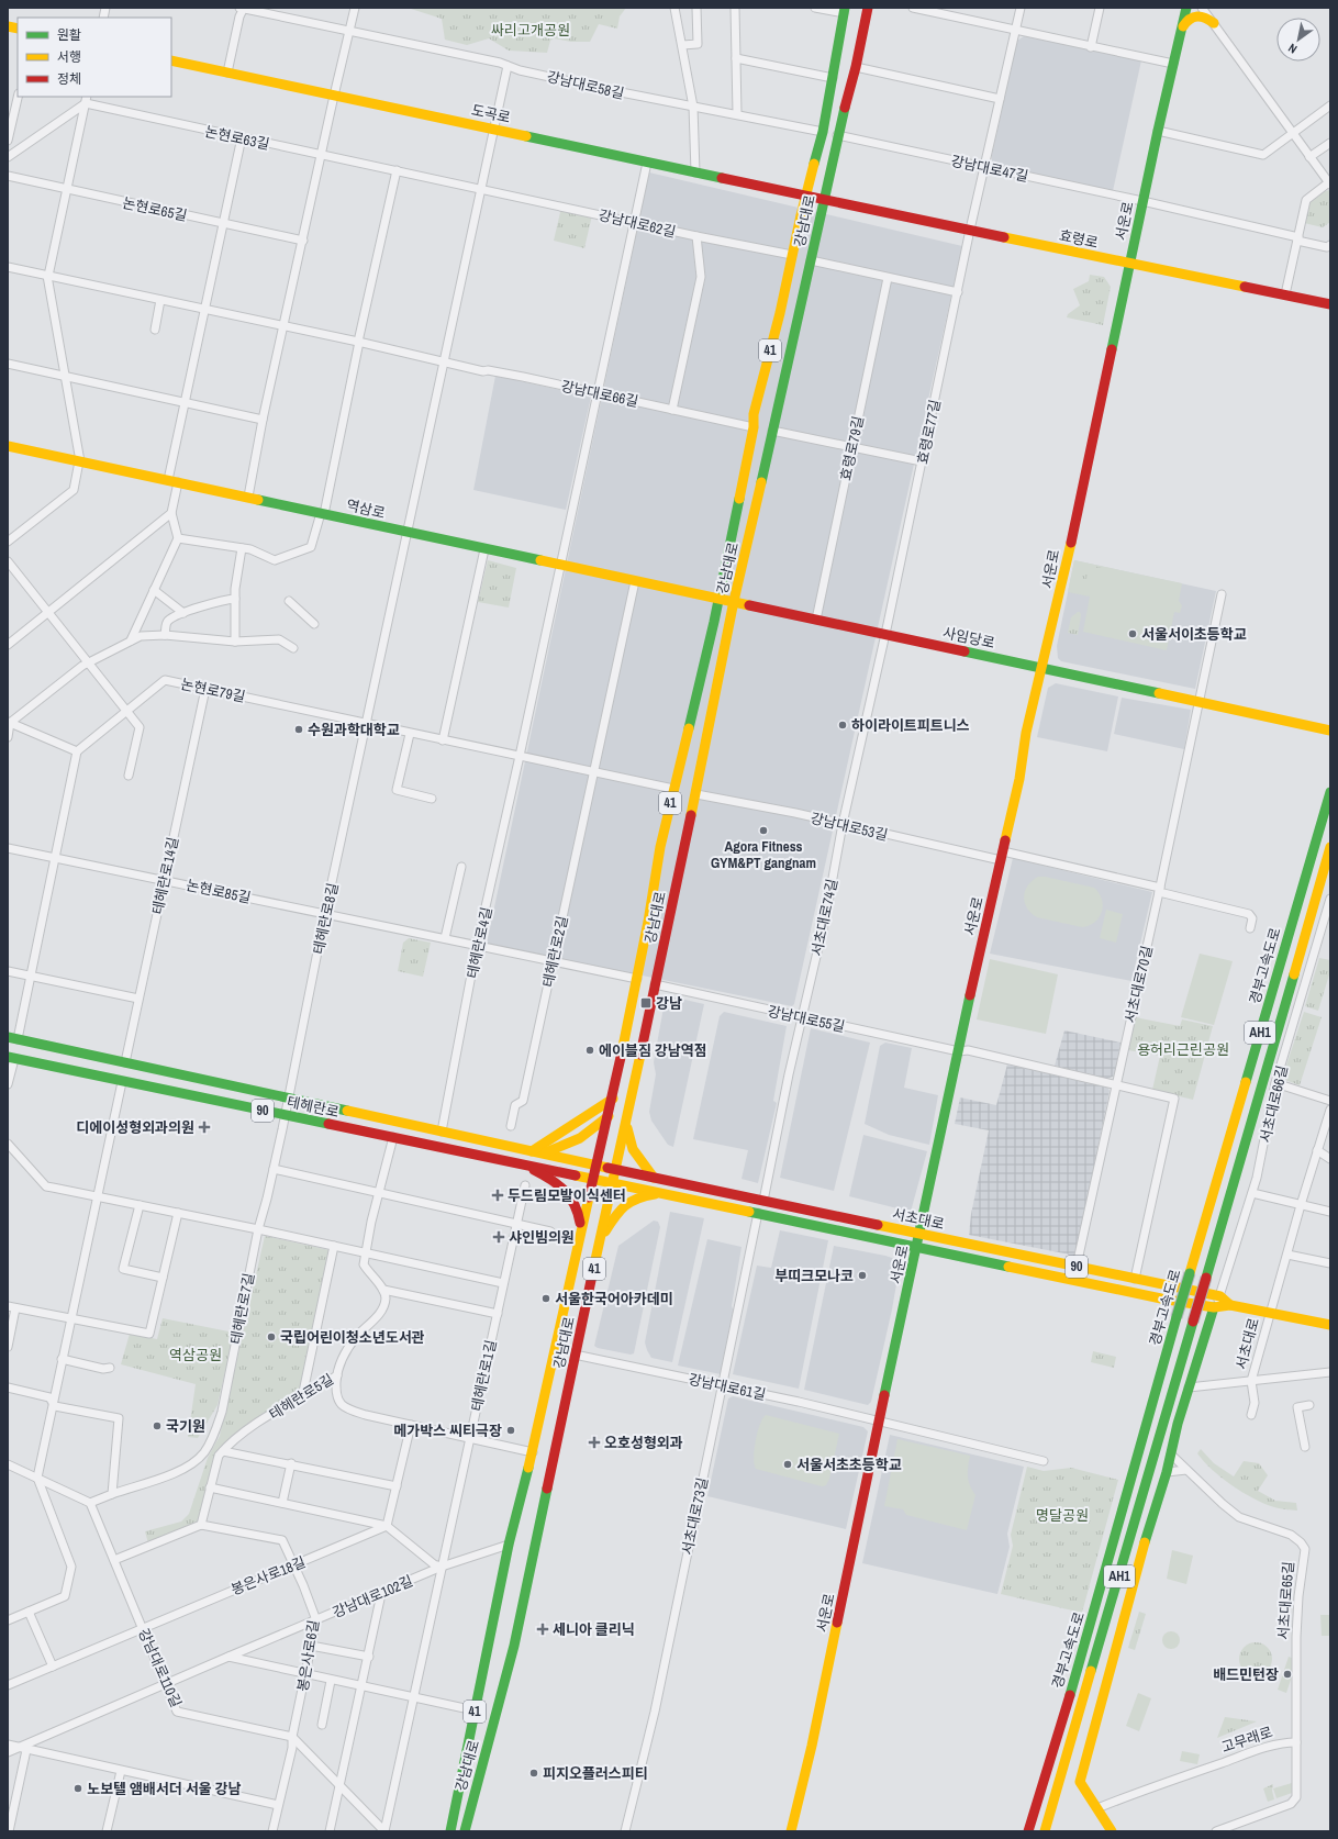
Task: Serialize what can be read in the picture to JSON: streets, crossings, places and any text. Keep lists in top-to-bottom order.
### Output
{
  "streets": {
    "main road": [
      "도곡로",
      "강남대로",
      "서운로",
      "효령로",
      "41",
      "역삼로",
      "사임당로",
      "경부고속도로",
      "AH1",
      "테헤란로",
      "90",
      "서초대로"
    ],
    "street": [
      "강남대로58길",
      "논현로63길",
      "강남대로47길",
      "논현로65길",
      "강남대로62길",
      "강남대로66길",
      "효령로77길",
      "효령로79길",
      "논현로79길",
      "강남대로53길",
      "테헤란로14길",
      "논현로85길",
      "서초대로74길",
      "테헤란로8길",
      "테헤란로4길",
      "테헤란로2길",
      "서초대로70길",
      "강남대로55길",
      "서초대로66길",
      "테헤란로7길",
      "테헤란로1길",
      "강남대로61길",
      "테헤란로5길",
      "서초대로73길",
      "봉은사로18길",
      "강남대로102길",
      "서초대로65길",
      "봉은사로6길",
      "강남대로110길",
      "고무래로"
    ]
  },
  "crossings": [
    ["강남대로58길", "강남대로"],
    ["강남대로58길", "테헤란로8길"],
    ["도곡로", "강남대로"],
    ["도곡로", "효령로"],
    ["도곡로", "테헤란로8길"],
    ["도곡로", "테헤란로4길"],
    ["논현로63길", "강남대로62길"],
    ["논현로63길", "테헤란로8길"],
    ["강남대로47길", "강남대로"],
    ["강남대로47길", "서운로"],
    ["강남대로47길", "효령로77길"],
    ["강남대로", "강남대로62길"],
    ["강남대로", "효령로"],
    ["강남대로", "강남대로66길"],
    ["강남대로", "역삼로"],
    ["강남대로", "사임당로"],
    ["강남대로", "논현로79길"],
    ["강남대로", "강남대로53길"],
    ["강남대로", "논현로85길"],
    ["강남대로", "강남대로55길"],
    ["강남대로", "테헤란로"],
    ["강남대로", "서초대로"],
    ["강남대로", "강남대로61길"],
    ["강남대로", "강남대로102길"],
    ["서운로", "효령로"],
    ["서운로", "사임당로"],
    ["서운로", "강남대로53길"],
    ["서운로", "강남대로55길"],
    ["서운로", "서초대로"],
    ["서운로", "강남대로61길"],
    ["강남대로62길", "테헤란로8길"],
    ["강남대로62길", "테헤란로4길"],
    ["효령로", "효령로77길"],
    ["강남대로66길", "테헤란로8길"],
    ["강남대로66길", "테헤란로4길"],
    ["효령로77길", "사임당로"],
    ["효령로77길", "서초대로74길"],
    ["효령로79길", "사임당로"],
    ["역삼로", "사임당로"],
    ["역삼로", "테헤란로8길"],
    ["역삼로", "테헤란로4길"],
    ["역삼로", "테헤란로2길"],
    ["사임당로", "서초대로74길"],
    ["사임당로", "서초대로70길"],
    ["논현로79길", "테헤란로14길"],
    ["논현로79길", "테헤란로8길"],
    ["논현로79길", "테헤란로4길"],
    ["논현로79길", "테헤란로2길"],
    ["강남대로53길", "서초대로74길"],
    ["강남대로53길", "서초대로70길"],
    ["테헤란로14길", "논현로85길"],
    ["테헤란로14길", "테헤란로"],
    ["논현로85길", "테헤란로8길"],
    ["논현로85길", "테헤란로4길"],
    ["논현로85길", "테헤란로2길"],
    ["서초대로74길", "강남대로55길"],
    ["서초대로74길", "서초대로"],
    ["테헤란로8길", "테헤란로"],
    ["테헤란로8길", "테헤란로7길"],
    ["테헤란로4길", "테헤란로"],
    ["서초대로70길", "강남대로55길"],
    ["서초대로70길", "서초대로"],
    ["강남대로55길", "서초대로"],
    ["서초대로66길", "서초대로"],
    ["테헤란로", "서초대로"],
    ["테헤란로", "테헤란로7길"],
    ["서초대로", "서초대로73길"],
    ["테헤란로7길", "강남대로110길"],
    ["테헤란로1길", "강남대로102길"],
    ["강남대로61길", "서초대로73길"],
    ["테헤란로5길", "봉은사로6길"],
    ["봉은사로18길", "봉은사로6길"],
    ["봉은사로18길", "강남대로110길"],
    ["강남대로102길", "봉은사로6길"],
    ["강남대로102길", "강남대로110길"],
    ["서초대로65길", "고무래로"],
    ["봉은사로6길", "강남대로110길"]
  ],
  "parks": [
    "싸리고개공원",
    "용허리근린공원",
    "역삼공원",
    "명달공원"
  ],
  "places": {
    "other": [
      "서울서이초등학교",
      "하이라이트피트니스",
      "수원과학대학교",
      "Agora Fitness GYM&PT gangnam",
      "에이블짐 강남역점",
      "부띠크모나코",
      "서울한국어아카데미",
      "국립어린이청소년도서관",
      "국기원",
      "메가박스 씨티극장",
      "서울서초초등학교",
      "배드민턴장",
      "피지오플러스피티",
      "노보텔 앰배서더 서울 강남"
    ],
    "transit": ["강남"],
    "health": [
      "디에이성형외과의원",
      "두드림모발이식센터",
      "샤인빔의원",
      "오호성형외과",
      "세니아 클리닉"
    ]
  },
  "legend": ["원활", "서행", "정체"],
  "north": "bottom left"
}
